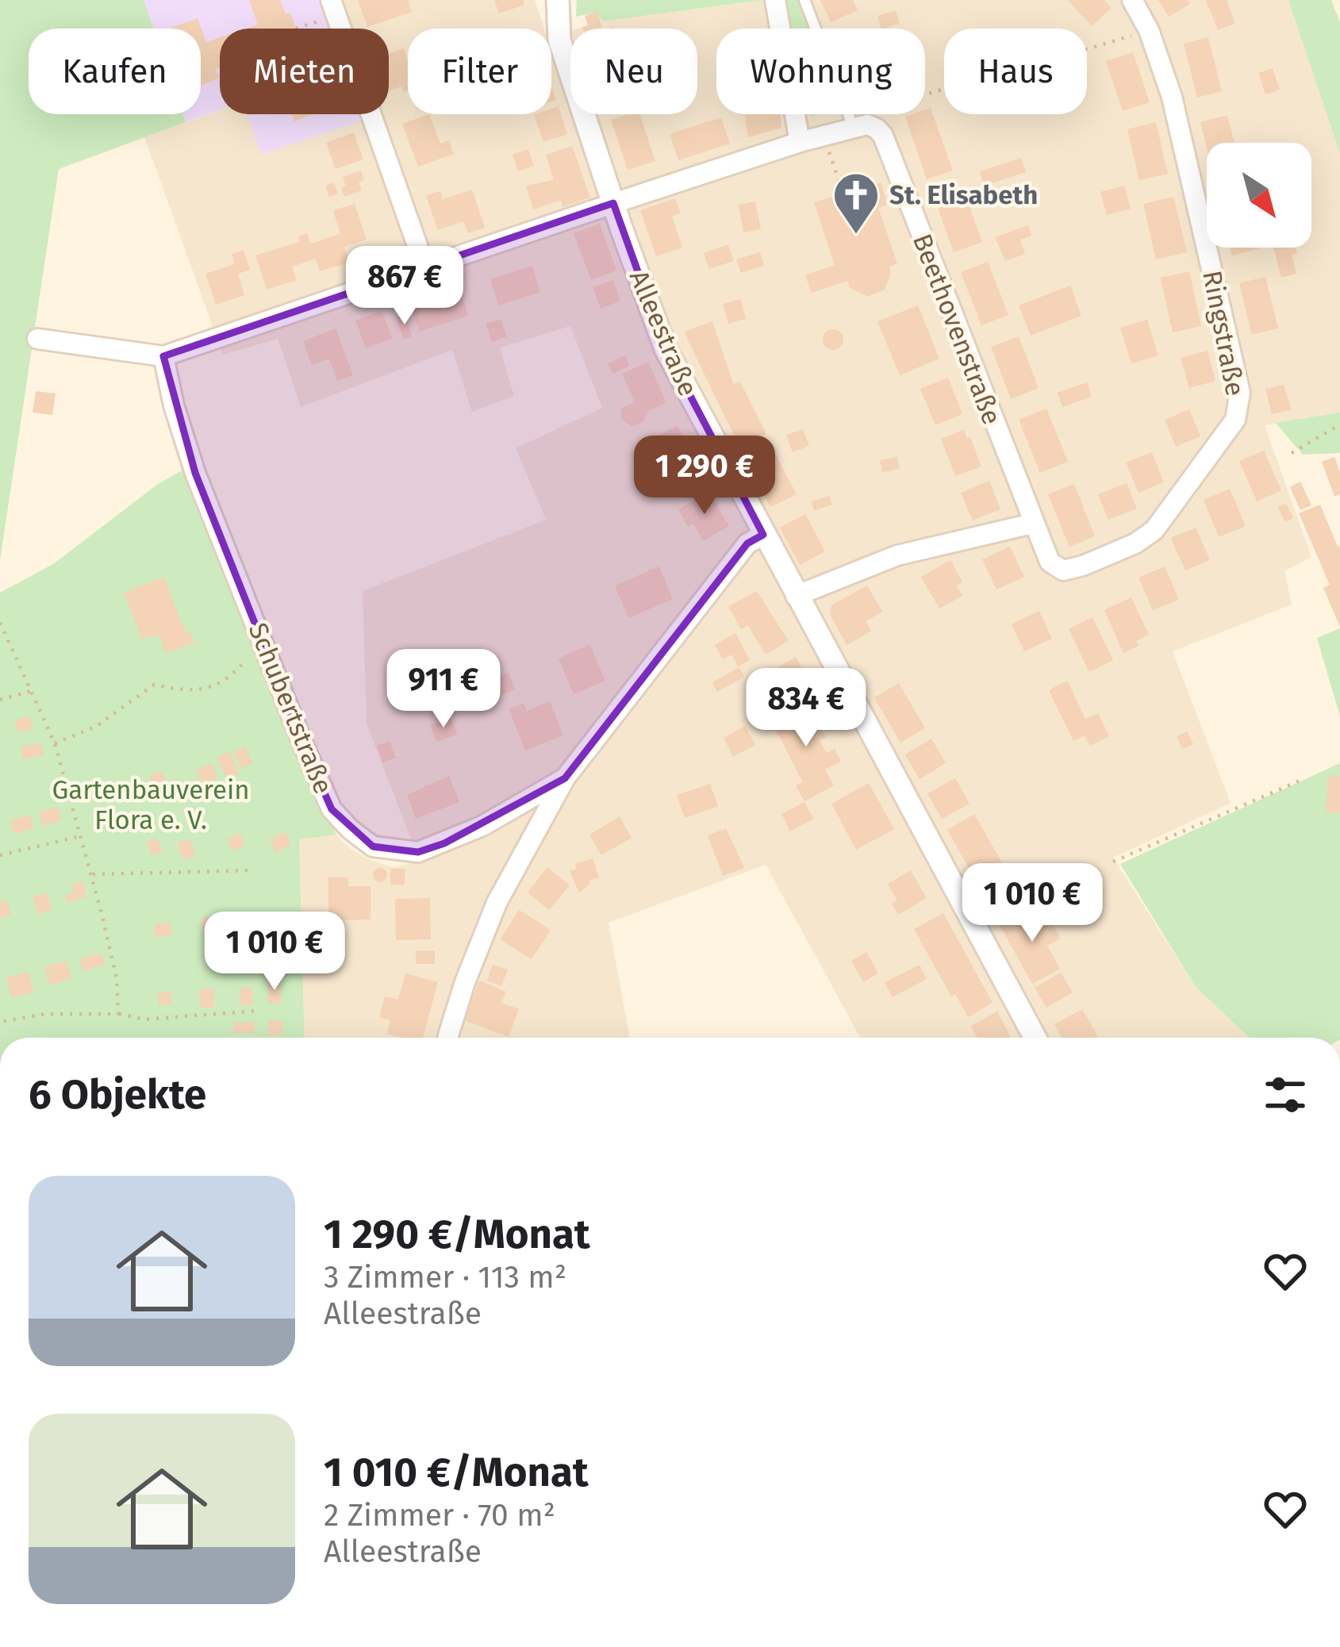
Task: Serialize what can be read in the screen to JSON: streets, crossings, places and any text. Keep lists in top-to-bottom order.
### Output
{
  "streets": {
    "street": [
      "Beethovenstraße",
      "Alleestraße",
      "Ringstraße",
      "Schubertstraße"
    ]
  },
  "crossings": [
    ["Beethovenstraße", "Ringstraße"],
    ["Alleestraße", "Schubertstraße"]
  ],
  "parks": ["Gartenbauverein Flora e. V."],
  "places": {
    "church": ["St. Elisabeth"]
  },
  "north": "bottom right",
  "page": {
    "chip": [
      "Kaufen",
      "Mieten",
      "Filter",
      "Neu",
      "Wohnung",
      "Haus"
    ],
    "price": [
      "867 €",
      "1 290 €",
      "911 €",
      "834 €",
      "1 010 €",
      "1 010 €"
    ],
    "heading": "6 Objekte",
    "list": [
      {
        "name": "1 290 €/Monat",
        "note": "3 Zimmer · 113 m² · Alleestraße"
      },
      {
        "name": "1 010 €/Monat",
        "note": "2 Zimmer · 70 m² · Alleestraße"
      }
    ]
  }
}
